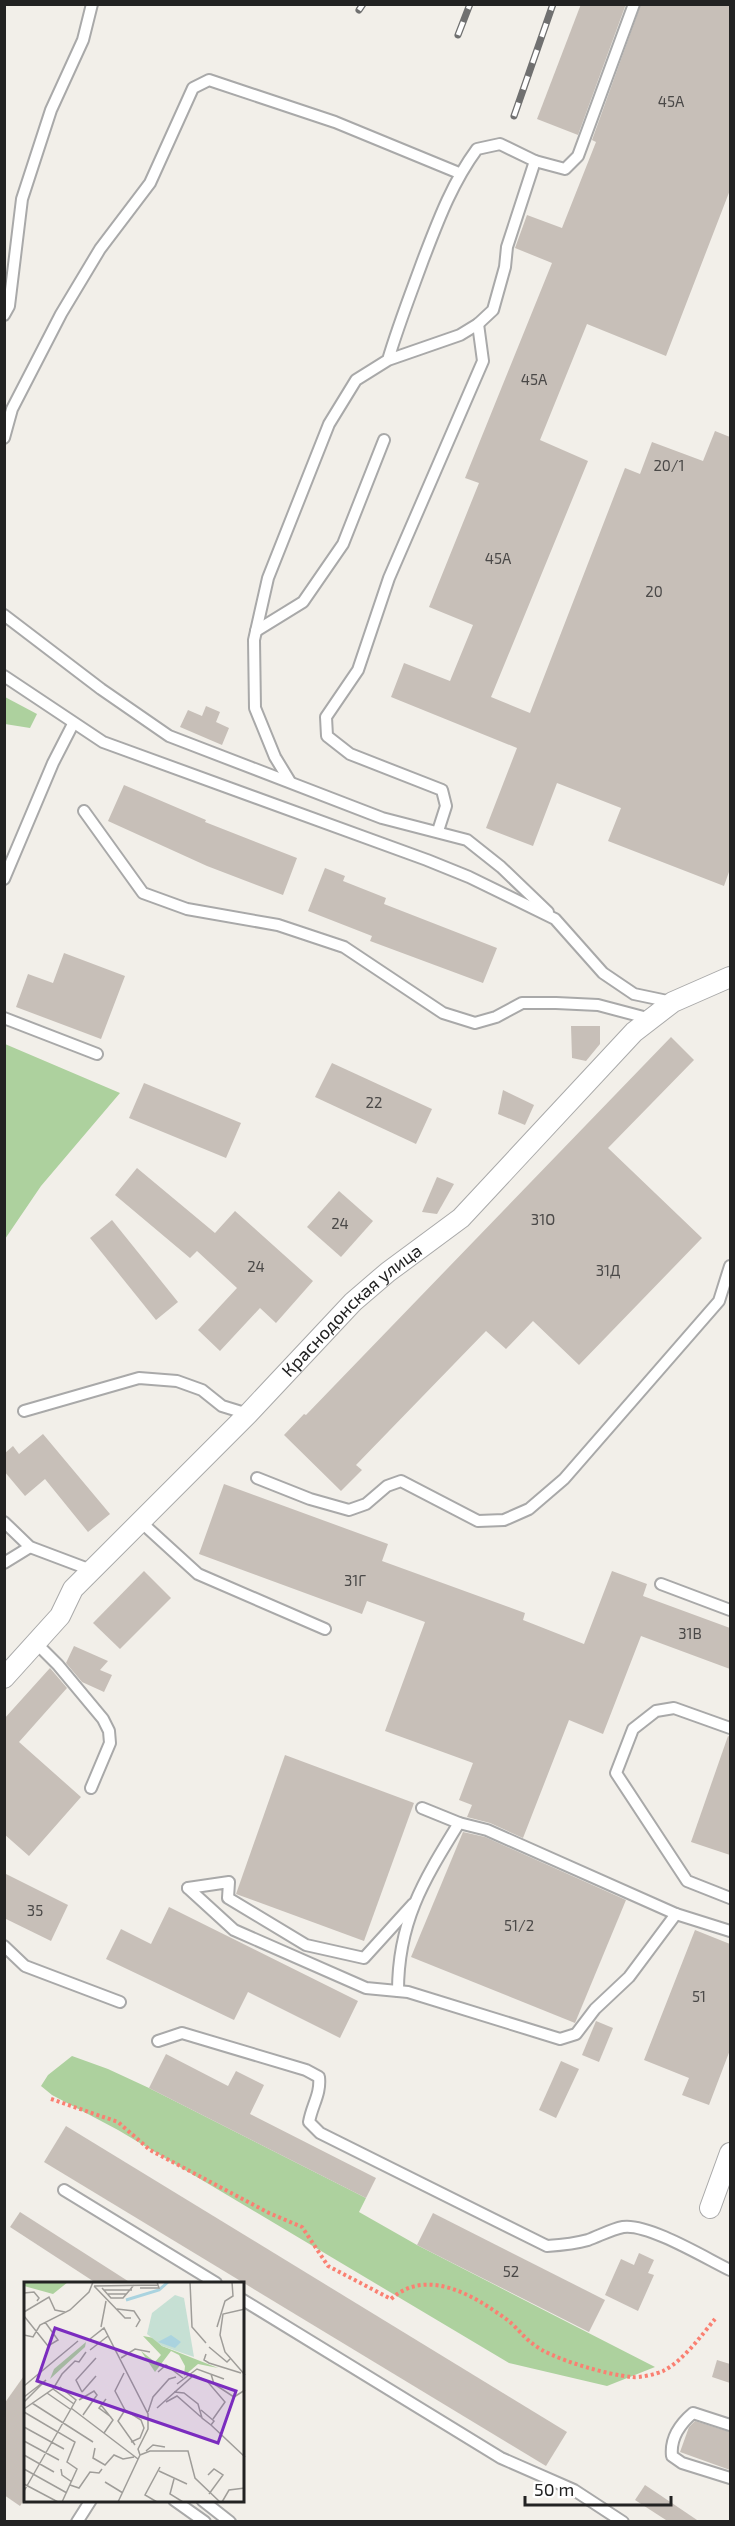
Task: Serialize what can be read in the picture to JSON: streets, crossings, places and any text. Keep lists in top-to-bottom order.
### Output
{
  "streets": {
    "street": ["Краснодонская улица"]
  },
  "house_numbers": [
    "45А",
    "45А",
    "20/1",
    "45А",
    "20",
    "22",
    "31О",
    "24",
    "24",
    "31Д",
    "31Г",
    "31В",
    "35",
    "51/2",
    "51",
    "52"
  ],
  "scale_bar": "50 m"
}
